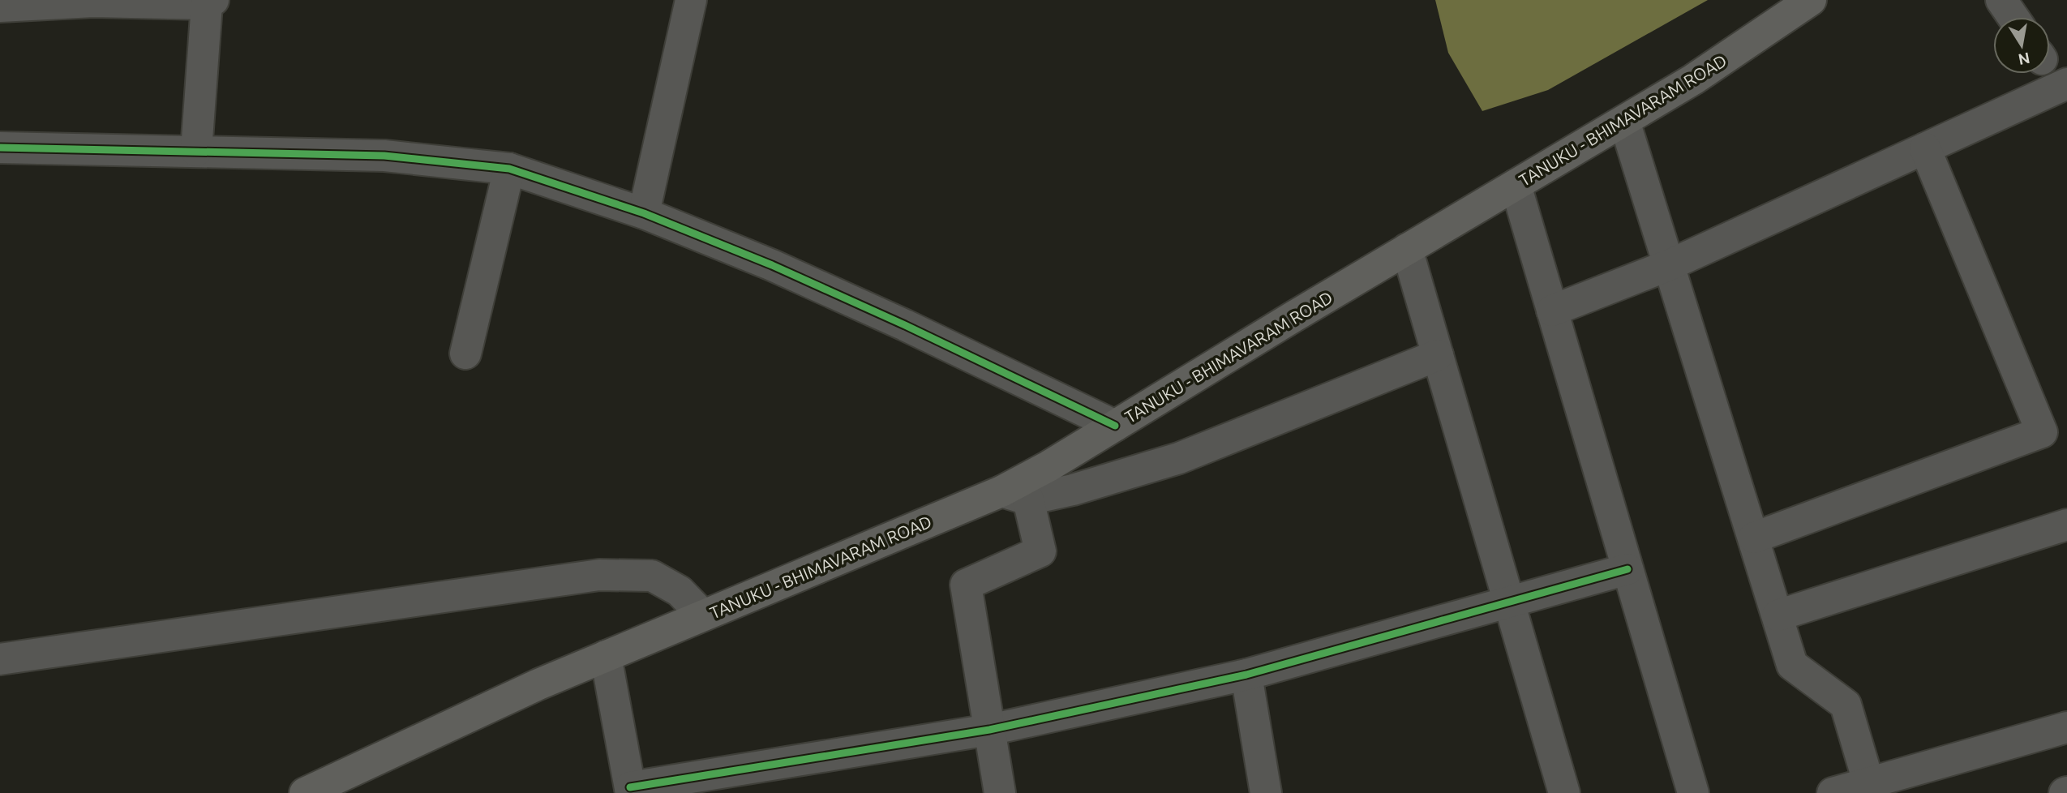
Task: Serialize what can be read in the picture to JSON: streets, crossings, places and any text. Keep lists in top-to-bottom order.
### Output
{
  "streets": {
    "main road": ["TANUKU - BHIMAVARAM ROAD"]
  },
  "north": "bottom"
}
